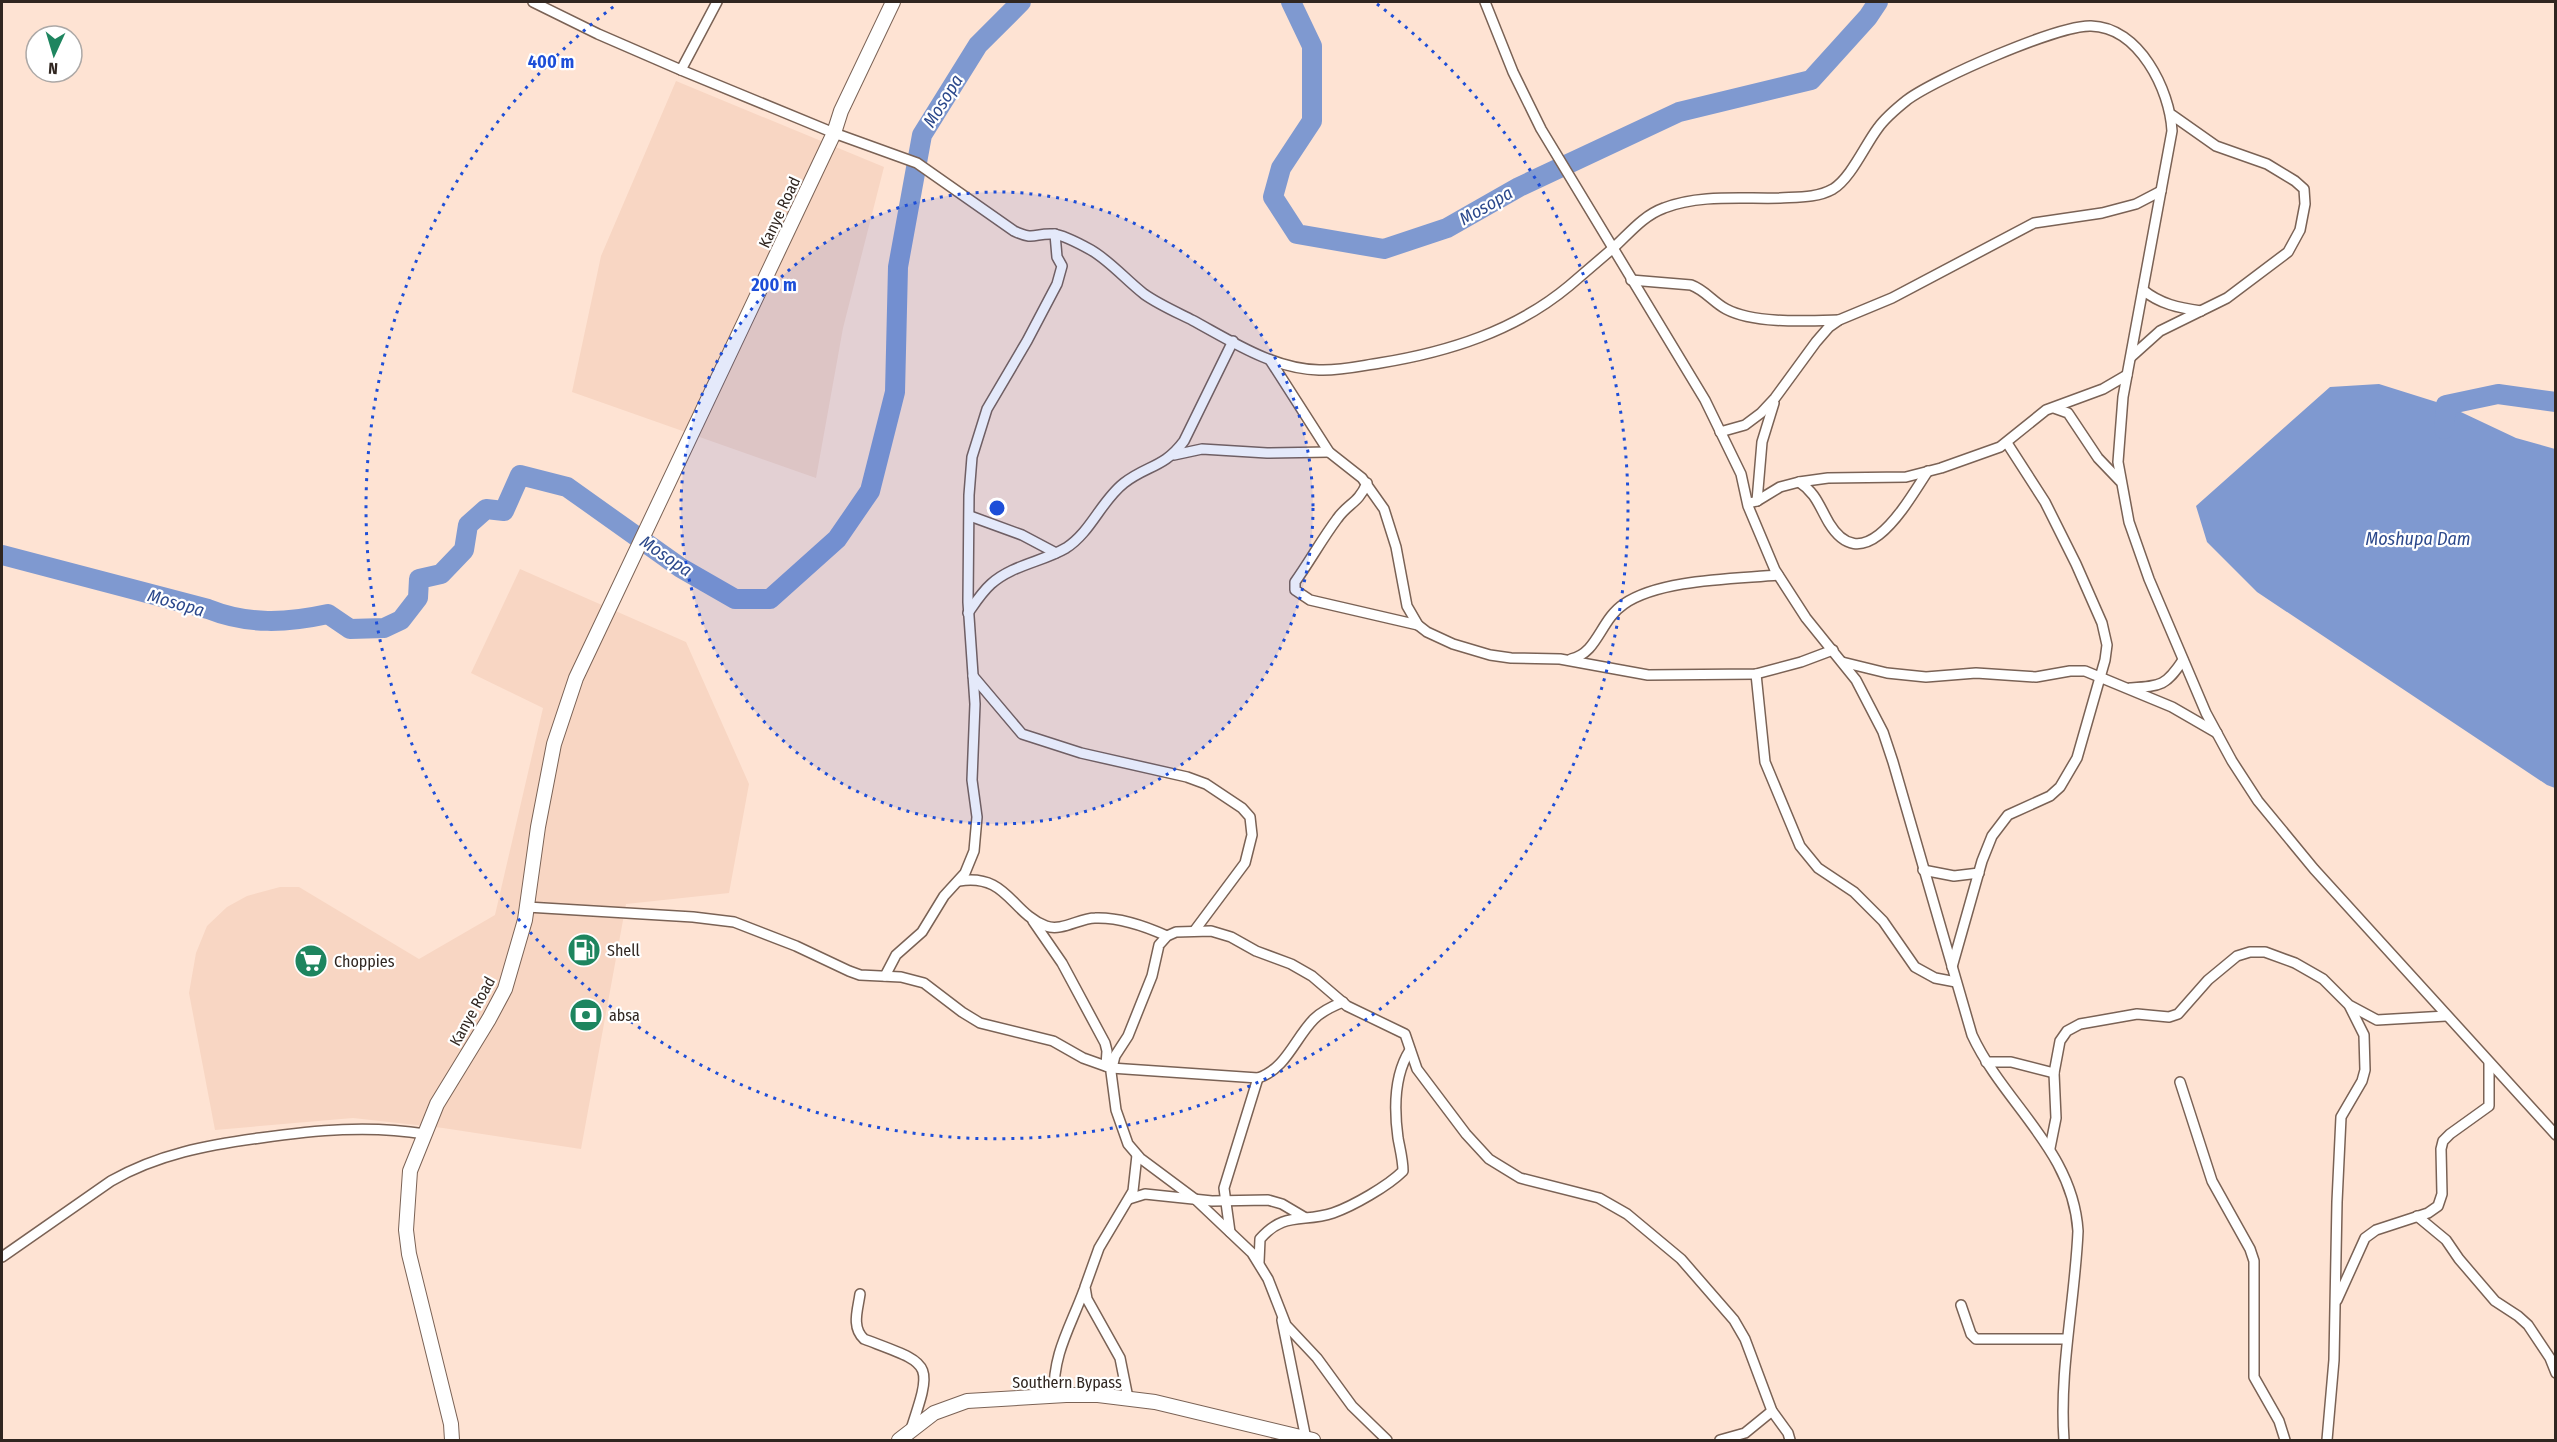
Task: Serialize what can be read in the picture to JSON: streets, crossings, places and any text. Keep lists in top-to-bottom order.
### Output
{
  "streets": {
    "main road": ["Kanye Road", "Southern Bypass"]
  },
  "water": ["Mosopa", "Moshupa Dam"],
  "places": {
    "fuel station": ["Shell"],
    "supermarket": ["Choppies"],
    "bank": ["absa"]
  },
  "north": "bottom",
  "rings": ["400 m", "200 m"]
}
